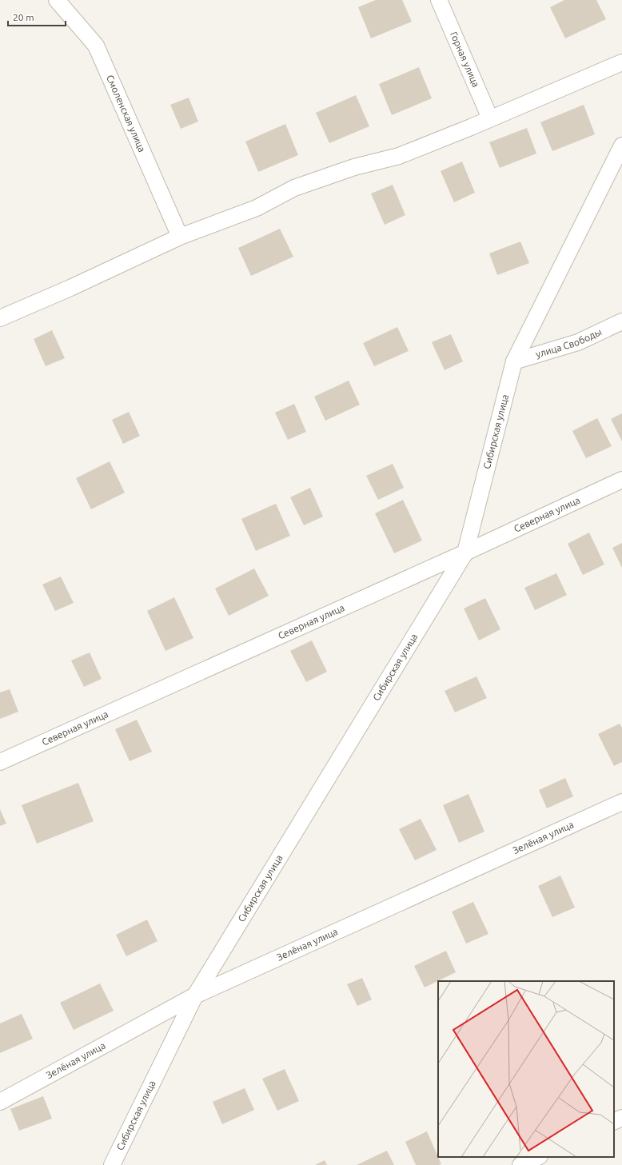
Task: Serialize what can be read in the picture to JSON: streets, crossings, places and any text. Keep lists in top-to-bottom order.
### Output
{
  "streets": {
    "street": [
      "Горная улица",
      "Смоленская улица",
      "улица Свободы",
      "Сибирская улица",
      "Северная улица",
      "Зелёная улица"
    ]
  },
  "crossings": [
    ["улица Свободы", "Сибирская улица"],
    ["Сибирская улица", "Северная улица"],
    ["Сибирская улица", "Зелёная улица"]
  ],
  "scale_bar": "20 m"
}
